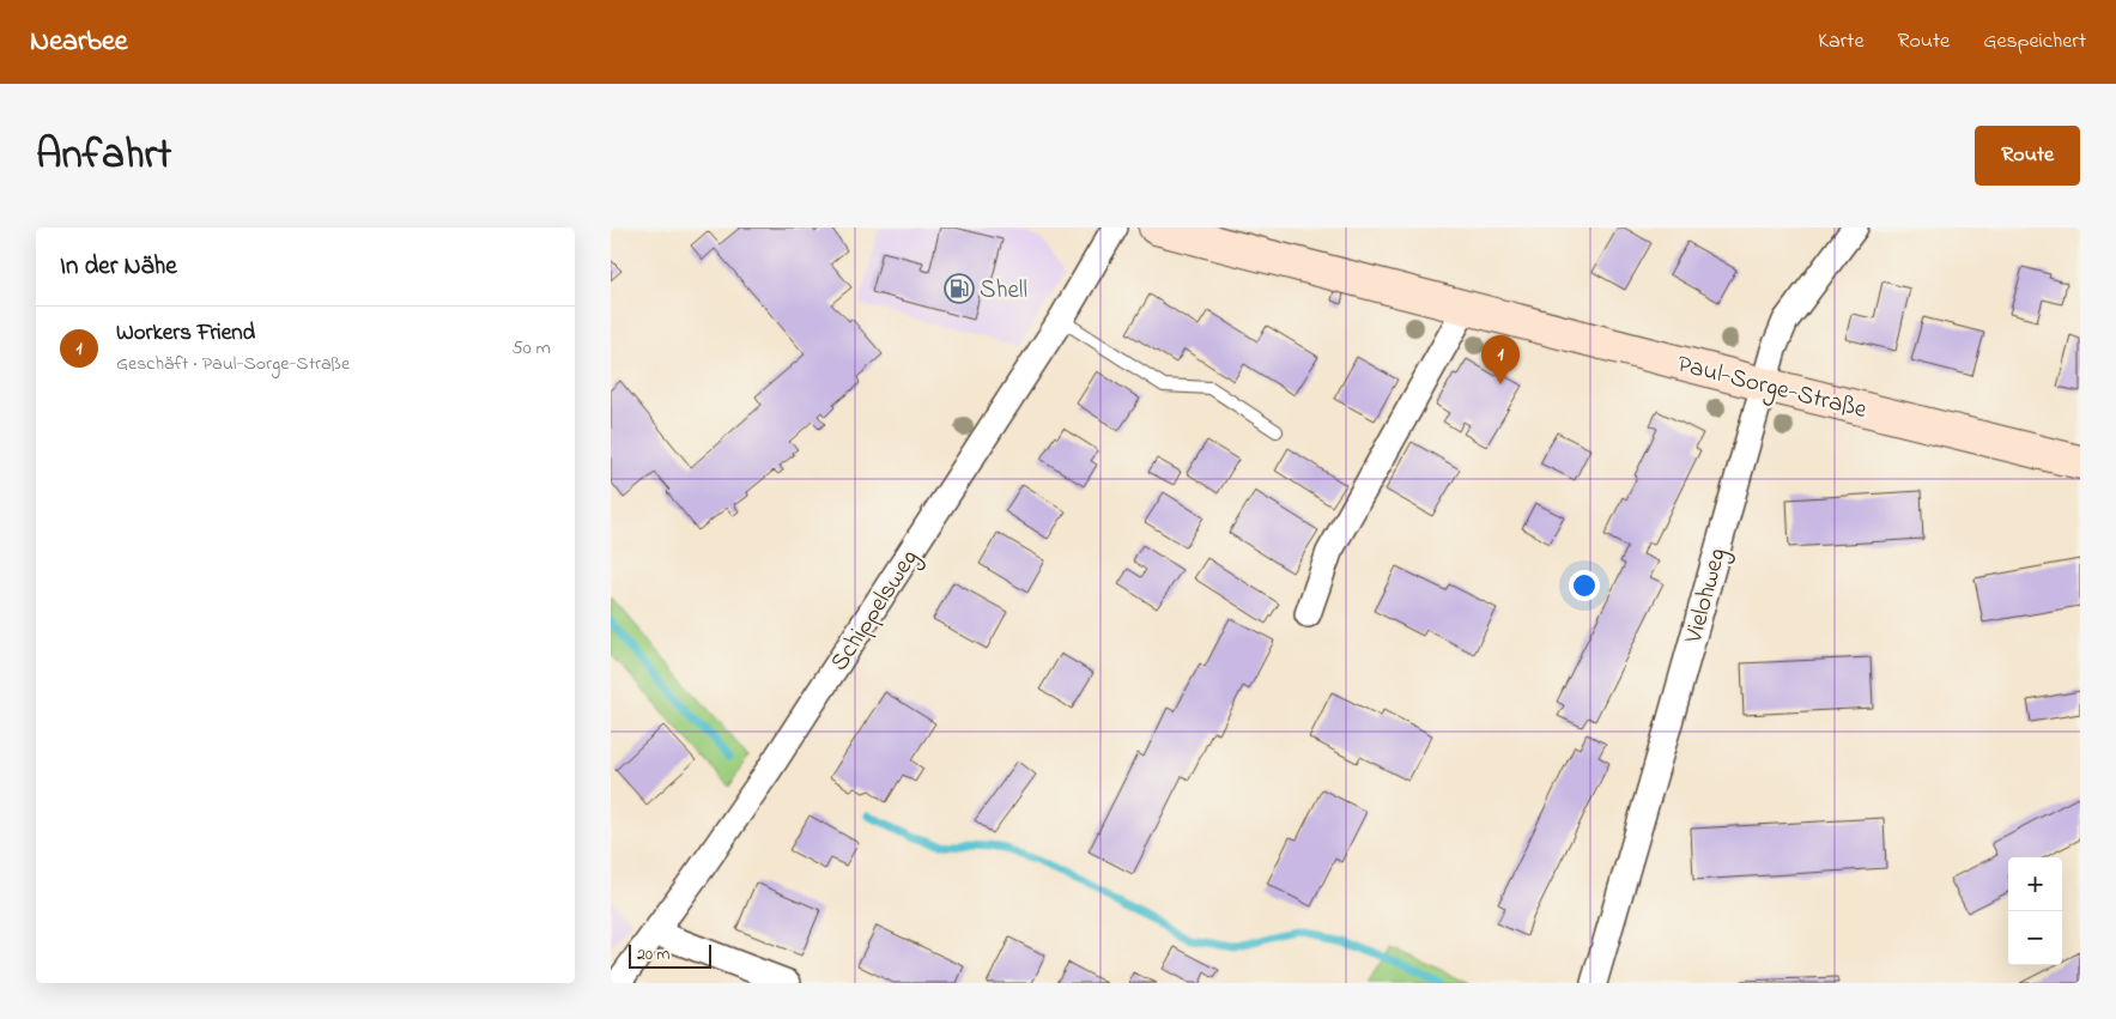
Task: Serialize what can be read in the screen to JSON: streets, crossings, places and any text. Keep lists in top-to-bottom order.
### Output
{
  "streets": {
    "street": ["Paul-Sorge-Straße", "Vielohweg", "Schippelsweg"]
  },
  "crossings": [
    ["Paul-Sorge-Straße", "Vielohweg"]
  ],
  "places": {
    "fuel station": ["Shell"]
  },
  "scale_bar": "20 m",
  "page": {
    "header": "Nearbee",
    "nav": ["Karte", "Route", "Gespeichert"],
    "title": "Anfahrt",
    "buttons": "Route",
    "heading": "In der Nähe",
    "list": [
      {
        "mark": "1",
        "name": "Workers Friend",
        "note": "Geschäft · Paul-Sorge-Straße",
        "value": "50 m"
      }
    ],
    "pins": "1",
    "map_buttons": ["+", "−"],
    "scale": "20 m"
  }
}
